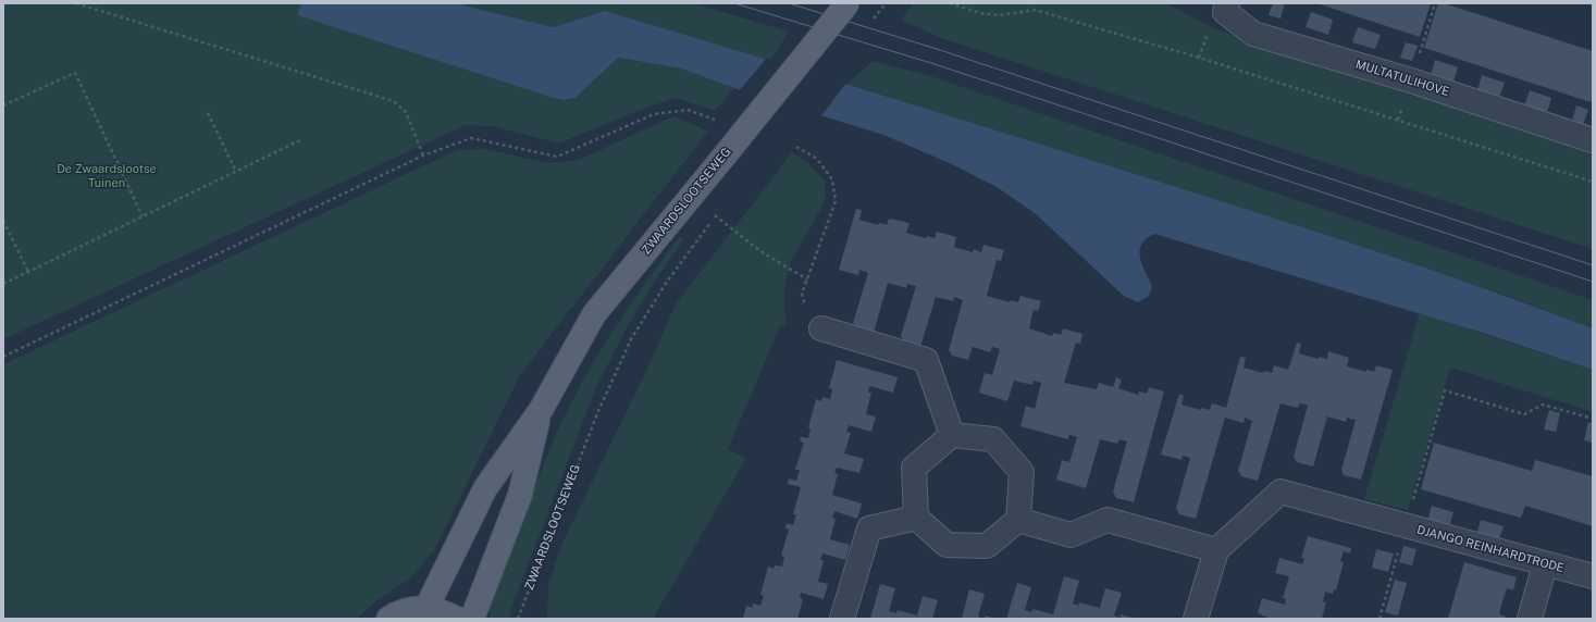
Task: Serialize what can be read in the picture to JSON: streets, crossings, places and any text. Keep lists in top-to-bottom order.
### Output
{
  "streets": {
    "main road": ["ZWAARDSLOOTSEWEG"],
    "street": ["MULTATULIHOVE", "DJANGO REINHARDTRODE"]
  },
  "parks": ["De Zwaardslootse Tuinen"]
}
